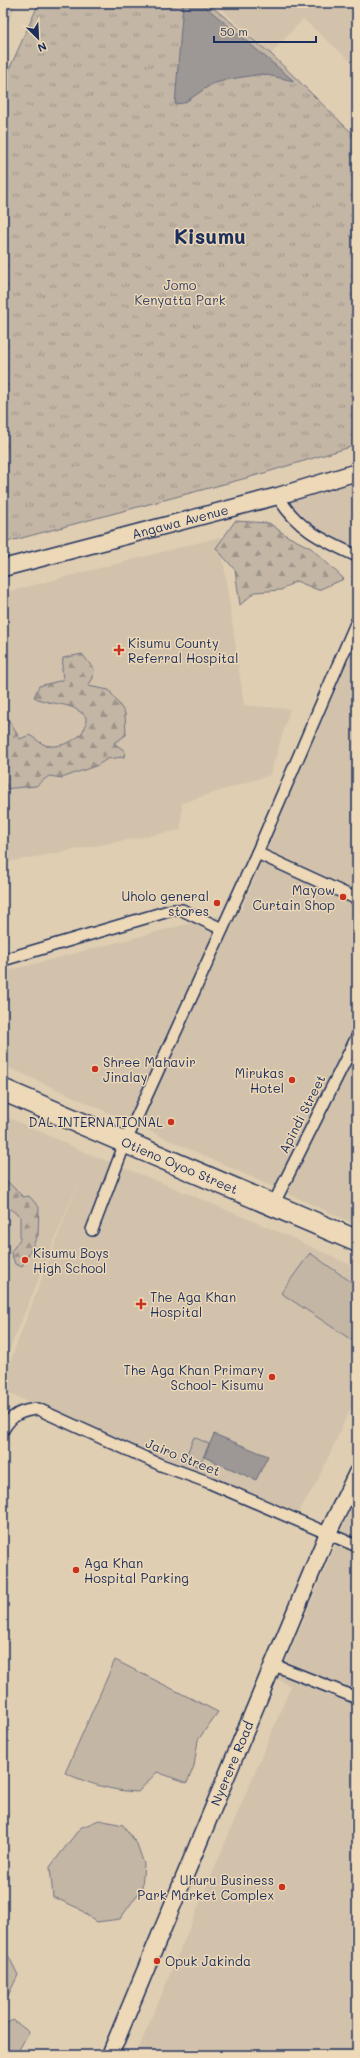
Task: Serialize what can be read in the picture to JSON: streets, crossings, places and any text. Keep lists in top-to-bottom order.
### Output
{
  "streets": {
    "highway": ["Otieno Oyoo Street"],
    "main road": ["Angawa Avenue", "Nyerere Road"],
    "street": ["Apindi Street", "Jairo Street"]
  },
  "crossings": [
    ["Apindi Street", "Otieno Oyoo Street"],
    ["Jairo Street", "Nyerere Road"]
  ],
  "districts": ["Kisumu"],
  "parks": ["Jomo Kenyatta Park"],
  "places": {
    "health": ["Kisumu County Referral Hospital", "The Aga Khan Hospital"],
    "other": [
      "Mayow Curtain Shop",
      "Uholo general stores",
      "Shree Mahavir Jinalay",
      "Mirukas Hotel",
      "DAL INTERNATIONAL",
      "Kisumu Boys High School",
      "The Aga Khan Primary School- Kisumu",
      "Aga Khan Hospital Parking",
      "Uhuru Business Park Market Complex",
      "Opuk Jakinda"
    ]
  },
  "scale_bar": "50 m",
  "north": "bottom right"
}
